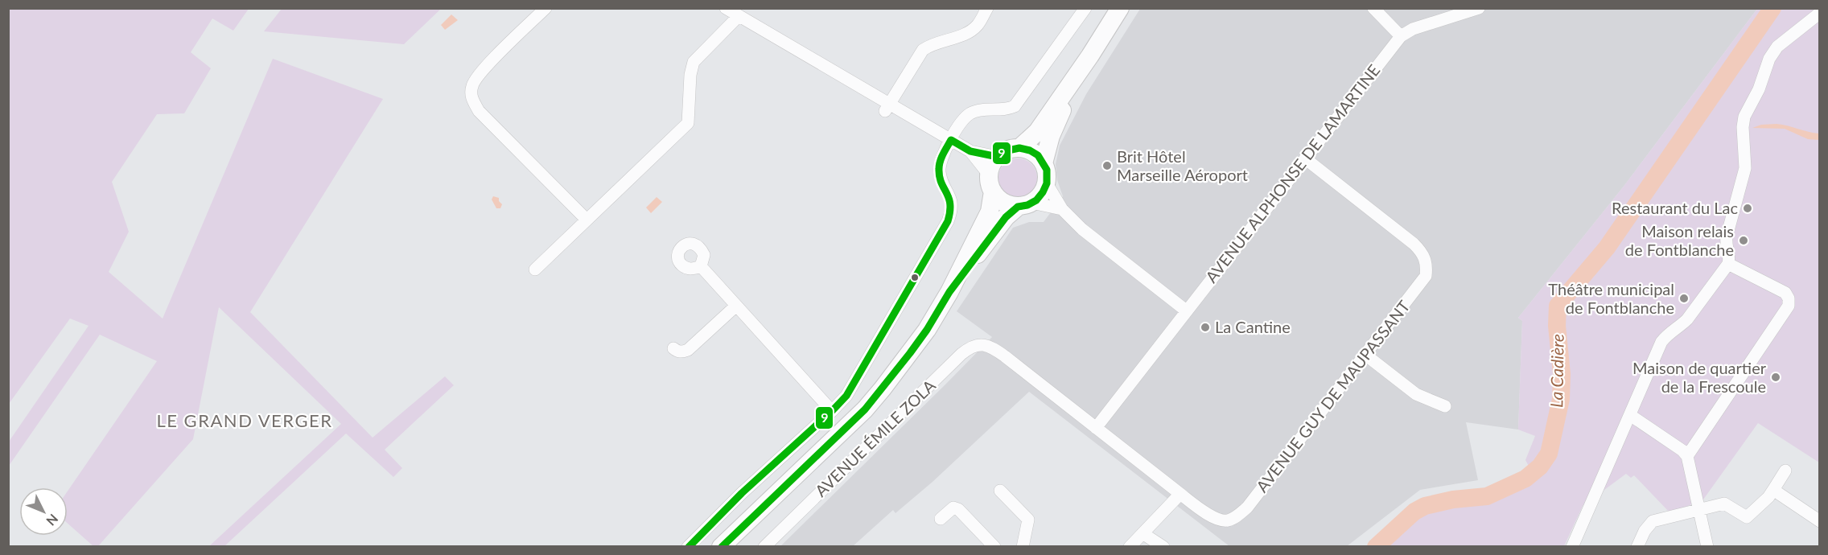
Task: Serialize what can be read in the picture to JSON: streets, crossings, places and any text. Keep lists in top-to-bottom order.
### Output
{
  "streets": {
    "street": ["AVENUE ALPHONSE DE LAMARTINE", "AVENUE GUY DE MAUPASSANT", "AVENUE ÉMILE ZOLA"]
  },
  "crossings": [
    ["AVENUE ALPHONSE DE LAMARTINE", "AVENUE GUY DE MAUPASSANT"],
    ["AVENUE GUY DE MAUPASSANT", "AVENUE ÉMILE ZOLA"]
  ],
  "districts": ["LE GRAND VERGER"],
  "water": ["La Cadière"],
  "places": [
    "Brit Hôtel Marseille Aéroport",
    "Restaurant du Lac",
    "Maison relais de Fontblanche",
    "Théâtre municipal de Fontblanche",
    "La Cantine",
    "Maison de quartier de la Frescoule"
  ],
  "lines": ["transit line 9"],
  "north": "bottom right"
}
